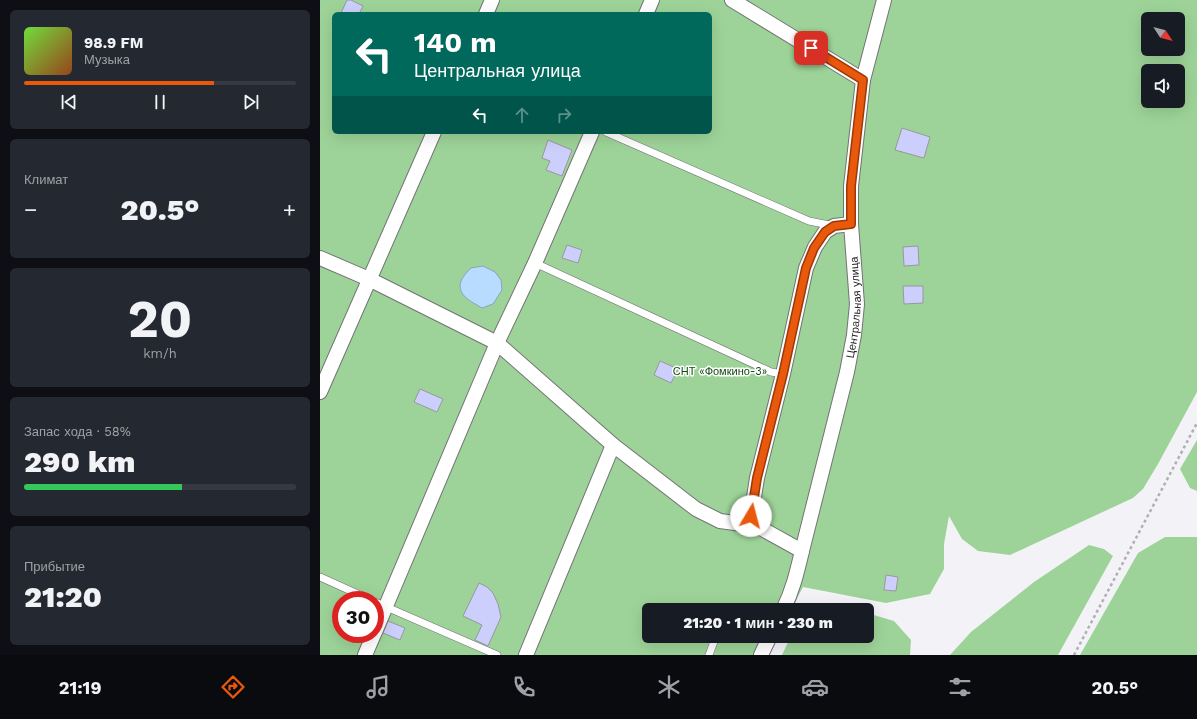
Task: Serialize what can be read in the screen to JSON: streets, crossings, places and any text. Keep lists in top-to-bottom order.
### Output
{
  "streets": {
    "street": ["Центральная улица"]
  },
  "parks": ["СНТ «Фомкино-3»"],
  "north": "bottom right",
  "page": {
    "turn": ["140 m", "Центральная улица"],
    "song": ["98.9 FM", "Музыка"],
    "tile": [
      "Климат",
      ["20", "km/h"],
      ["Запас хода · 58%", "290 km"],
      ["Прибытие", "21:20"]
    ],
    "heat": ["−", "20.5°", "+"],
    "limit": "30",
    "trip": "21:20 · 1 мин · 230 m",
    "tabs": ["21:19", "20.5°"]
  }
}
